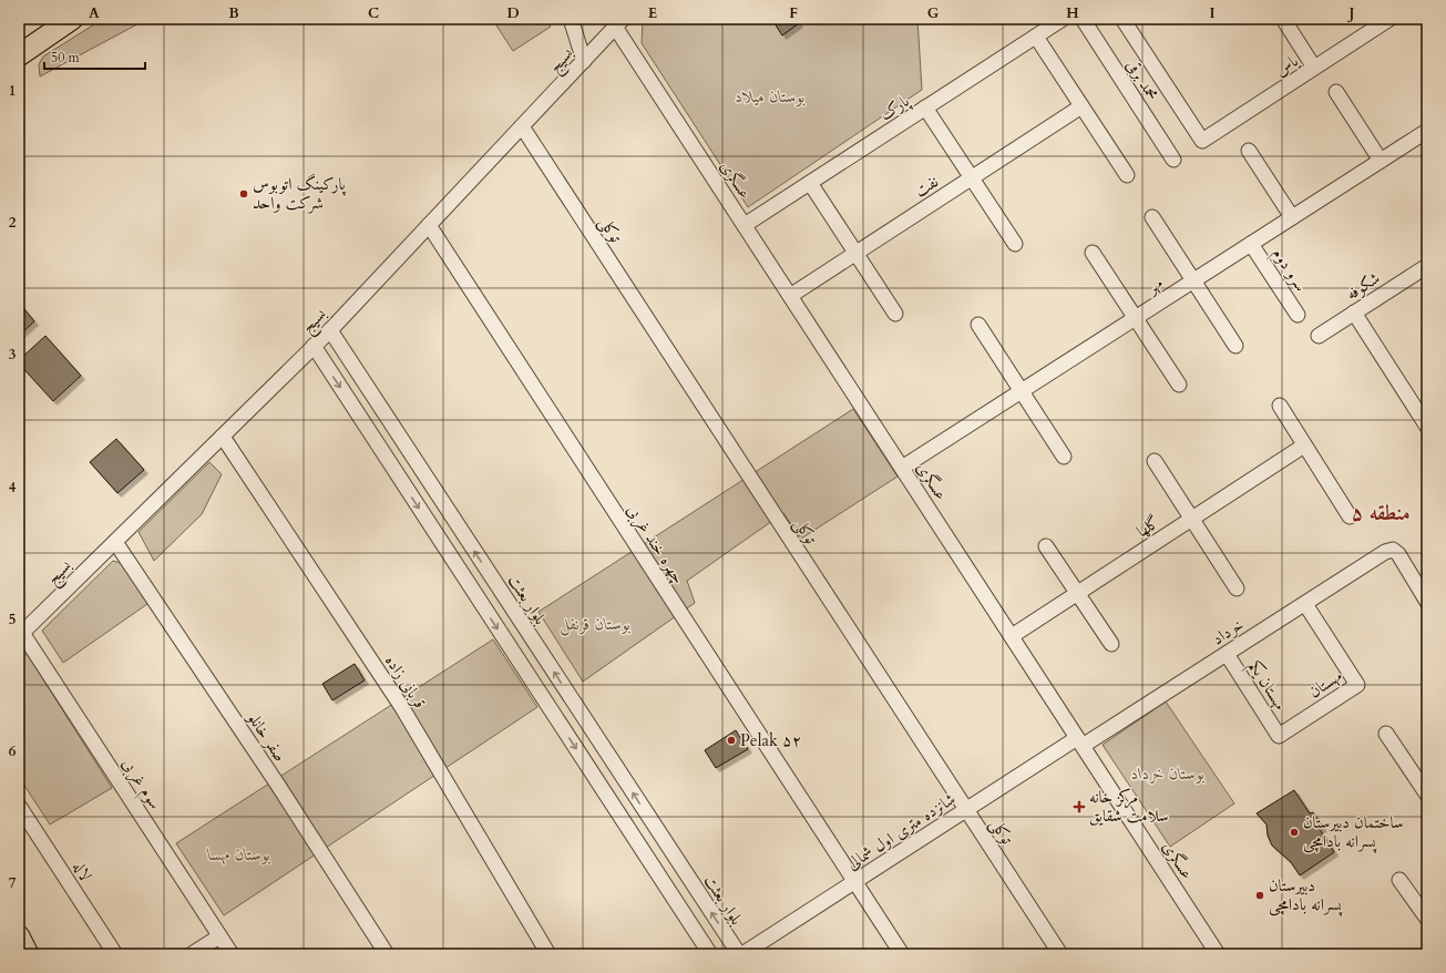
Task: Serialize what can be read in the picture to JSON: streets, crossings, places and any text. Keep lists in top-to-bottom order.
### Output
{
  "streets": {
    "street": [
      "بسیج",
      "یاس",
      "محمد برقی",
      "پارک",
      "عسگری",
      "نفت",
      "توکلی",
      "سرو دوم",
      "مهر",
      "شکوفه",
      "گلها",
      "چهره خند غربی",
      "بلوار بعثت",
      "خرداد",
      "قربانی زاده",
      "مهستان",
      "مهستان یکم",
      "صفر خانلو",
      "سوم غربی",
      "شانزده متری اول شمالی",
      "لاله"
    ]
  },
  "crossings": [
    ["بسیج", "عسگری"],
    ["بسیج", "توکلی"],
    ["بسیج", "چهره خند غربی"],
    ["بسیج", "بلوار بعثت"],
    ["بسیج", "قربانی زاده"],
    ["بسیج", "صفر خانلو"],
    ["بسیج", "سوم غربی"],
    ["یاس", "محمد برقی"],
    ["پارک", "عسگری"],
    ["عسگری", "نفت"],
    ["عسگری", "مهر"],
    ["عسگری", "گلها"],
    ["عسگری", "خرداد"],
    ["عسگری", "شانزده متری اول شمالی"],
    ["توکلی", "شانزده متری اول شمالی"],
    ["سرو دوم", "مهر"],
    ["چهره خند غربی", "شانزده متری اول شمالی"],
    ["خرداد", "مهستان"],
    ["خرداد", "مهستان یکم"],
    ["خرداد", "شانزده متری اول شمالی"],
    ["مهستان", "مهستان یکم"]
  ],
  "districts": ["منطقه ۵"],
  "parks": [
    "بوستان میلاد",
    "بوستان قرنفل",
    "بوستان خرداد",
    "بوستان مهسا"
  ],
  "places": {
    "other": [
      "پارکینگ اتوبوس شرکت واحد",
      "Pelak ۵۲",
      "ساختمان دبیرستان پسرانه بادامچی",
      "دبیرستان پسرانه بادامچی"
    ],
    "health": ["مرکز خانه سلامت شقایق"]
  },
  "scale_bar": "50 m",
  "grid": {
    "columns": [
      "A",
      "B",
      "C",
      "D",
      "E",
      "F",
      "G",
      "H",
      "I",
      "J"
    ],
    "rows": [
      "1",
      "2",
      "3",
      "4",
      "5",
      "6",
      "7"
    ]
  }
}
